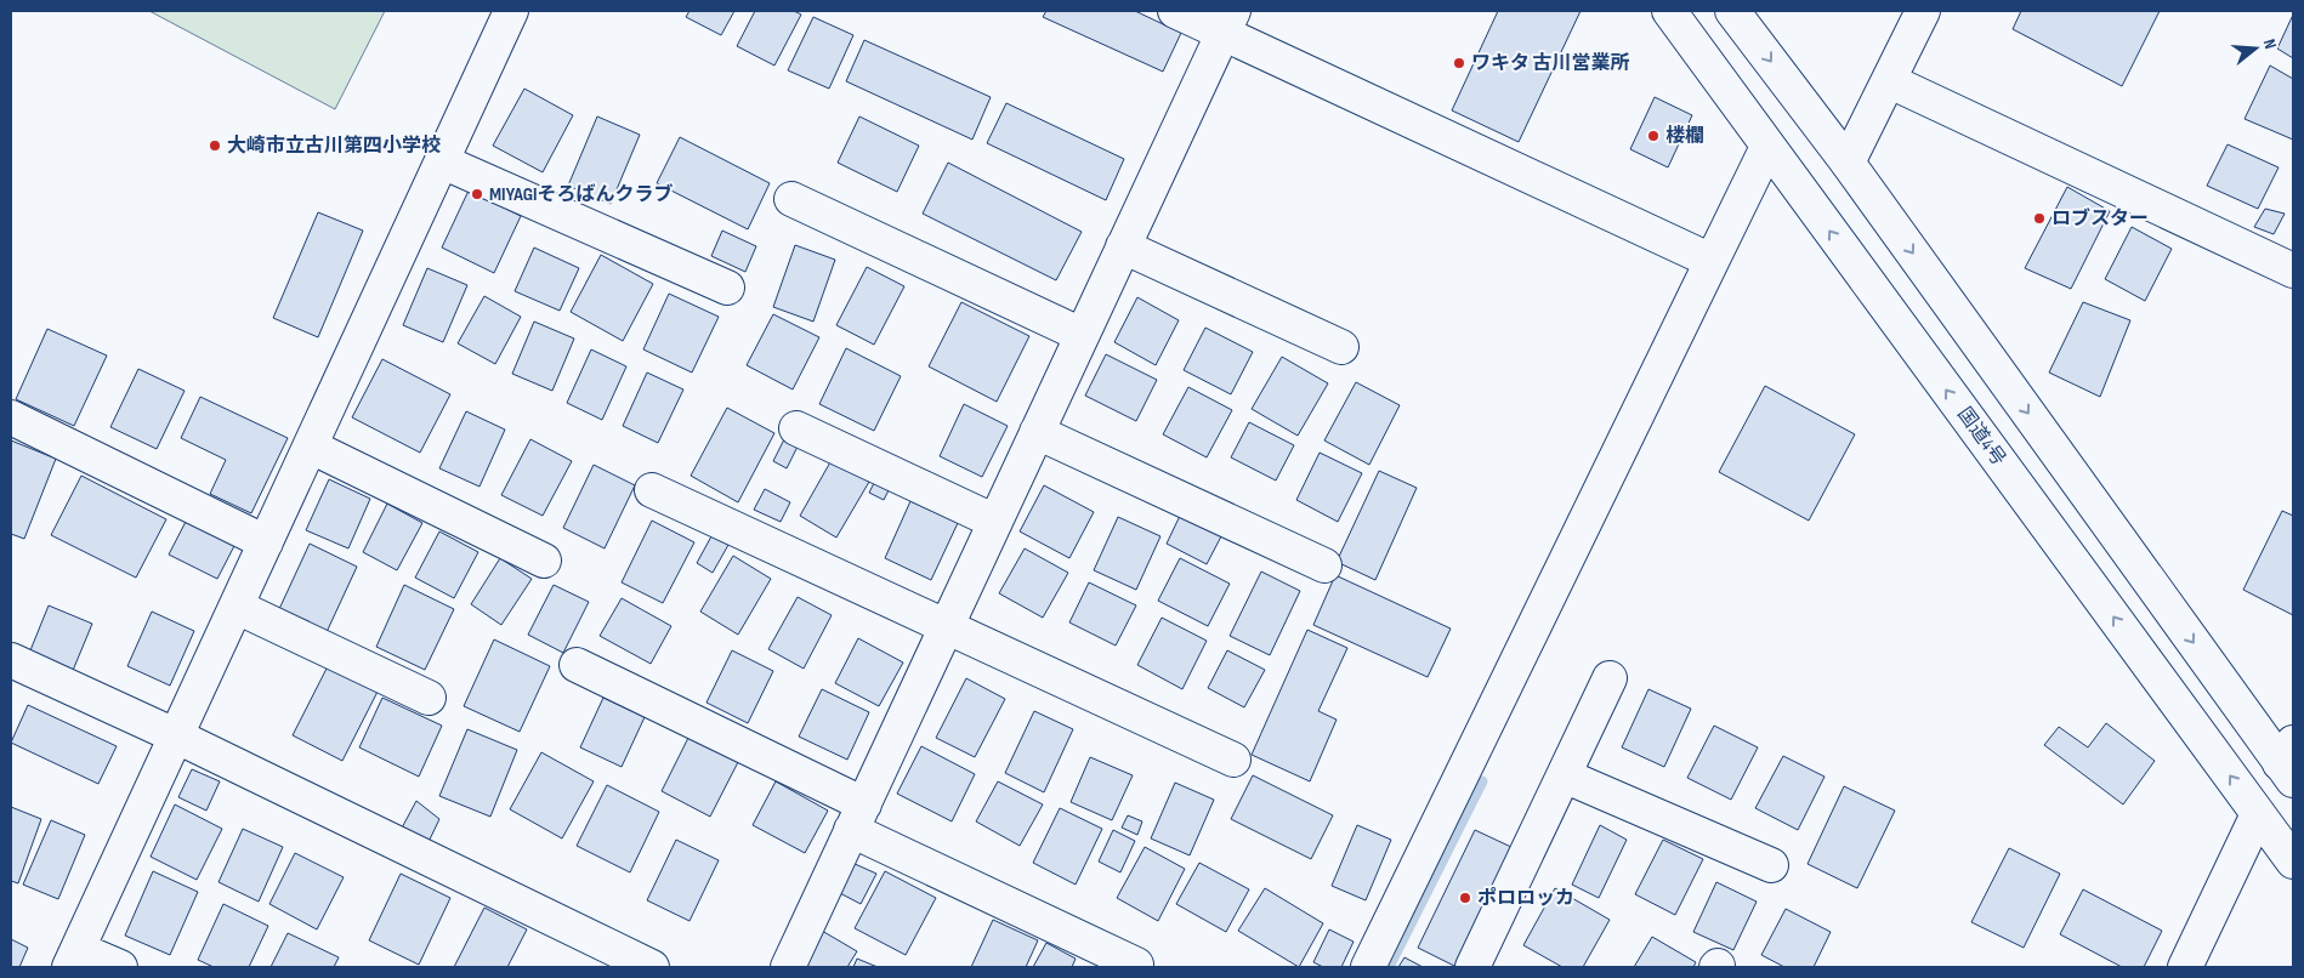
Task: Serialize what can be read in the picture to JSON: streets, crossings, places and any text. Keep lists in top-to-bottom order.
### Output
{
  "streets": {
    "main road": ["国道4号"]
  },
  "places": [
    "ワキタ 古川営業所",
    "楼欄",
    "大崎市立古川第四小学校",
    "MIYAGIそろばんクラブ",
    "ロブスター",
    "ポロロッカ"
  ],
  "north": "right"
}
